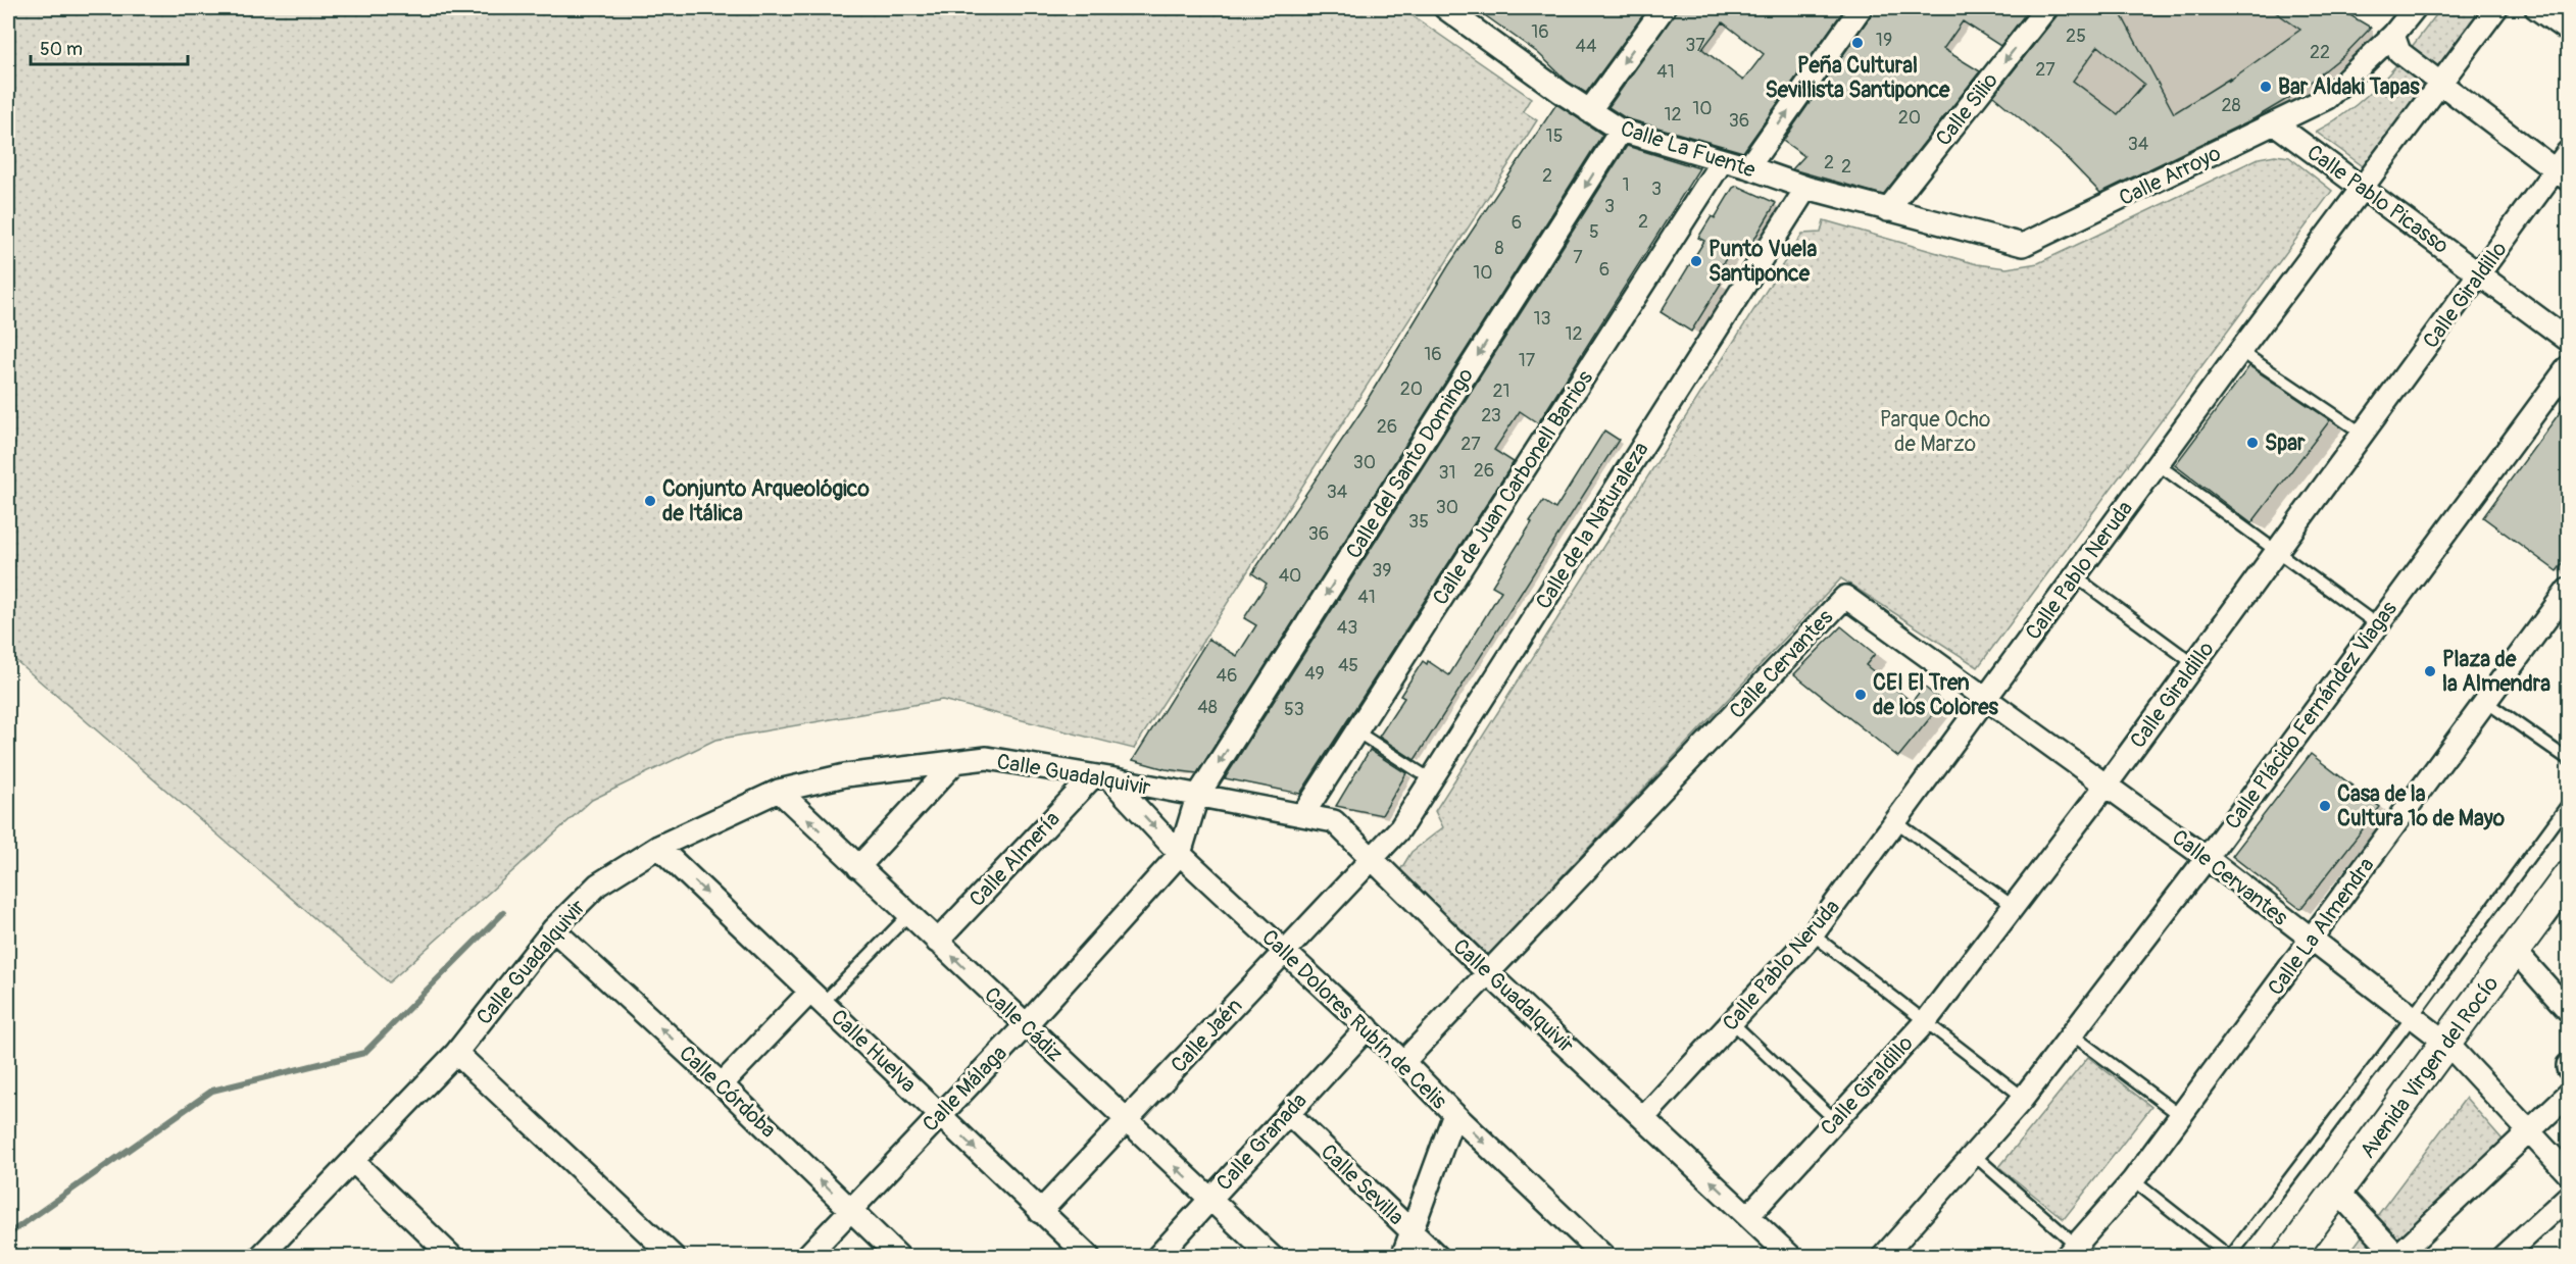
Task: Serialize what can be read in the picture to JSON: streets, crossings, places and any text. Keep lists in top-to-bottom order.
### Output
{
  "streets": {
    "street": [
      "Calle Silio",
      "Calle La Fuente",
      "Calle Arroyo",
      "Calle Pablo Picasso",
      "Calle Giraldillo",
      "Calle del Santo Domingo",
      "Calle de Juan Carbonell Barrios",
      "Calle de la Naturaleza",
      "Calle Pablo Neruda",
      "Calle Cervantes",
      "Calle Plácido Fernández Viagas",
      "Calle Guadalquivir",
      "Calle Almería",
      "Calle La Almendra",
      "Calle Dolores Rubín de Celis",
      "Calle Cádiz",
      "Calle Jaén",
      "Calle Huelva",
      "Avenida Virgen del Rocío",
      "Calle Málaga",
      "Calle Córdoba",
      "Calle Granada",
      "Calle Sevilla"
    ]
  },
  "crossings": [
    ["Calle Silio", "Calle La Fuente"],
    ["Calle Silio", "Calle Arroyo"],
    ["Calle La Fuente", "Calle Arroyo"],
    ["Calle La Fuente", "Calle del Santo Domingo"],
    ["Calle La Fuente", "Calle de Juan Carbonell Barrios"],
    ["Calle La Fuente", "Calle de la Naturaleza"],
    ["Calle Arroyo", "Calle Pablo Picasso"],
    ["Calle Pablo Picasso", "Calle Giraldillo"],
    ["Calle Pablo Picasso", "Calle Pablo Neruda"],
    ["Calle Giraldillo", "Calle Cervantes"],
    ["Calle Giraldillo", "Calle Guadalquivir"],
    ["Calle del Santo Domingo", "Calle Guadalquivir"],
    ["Calle del Santo Domingo", "Calle Málaga"],
    ["Calle de Juan Carbonell Barrios", "Calle Guadalquivir"],
    ["Calle de la Naturaleza", "Calle Guadalquivir"],
    ["Calle de la Naturaleza", "Calle Jaén"],
    ["Calle Pablo Neruda", "Calle Cervantes"],
    ["Calle Pablo Neruda", "Calle Guadalquivir"],
    ["Calle Cervantes", "Calle Plácido Fernández Viagas"],
    ["Calle Cervantes", "Calle Guadalquivir"],
    ["Calle Cervantes", "Calle La Almendra"],
    ["Calle Cervantes", "Calle Dolores Rubín de Celis"],
    ["Calle Cervantes", "Avenida Virgen del Rocío"],
    ["Calle Guadalquivir", "Calle Almería"],
    ["Calle Guadalquivir", "Calle Dolores Rubín de Celis"],
    ["Calle Guadalquivir", "Calle Cádiz"],
    ["Calle Guadalquivir", "Calle Jaén"],
    ["Calle Guadalquivir", "Calle Huelva"],
    ["Calle Guadalquivir", "Calle Málaga"],
    ["Calle Guadalquivir", "Calle Córdoba"],
    ["Calle Almería", "Calle Dolores Rubín de Celis"],
    ["Calle Almería", "Calle Cádiz"],
    ["Calle Dolores Rubín de Celis", "Calle Jaén"],
    ["Calle Dolores Rubín de Celis", "Calle Málaga"],
    ["Calle Dolores Rubín de Celis", "Calle Granada"],
    ["Calle Cádiz", "Calle Jaén"],
    ["Calle Cádiz", "Calle Málaga"],
    ["Calle Cádiz", "Calle Granada"],
    ["Calle Jaén", "Calle Huelva"],
    ["Calle Huelva", "Calle Málaga"],
    ["Calle Málaga", "Calle Córdoba"],
    ["Calle Granada", "Calle Sevilla"]
  ],
  "one_way": [
    "Calle del Santo Domingo",
    "Calle Dolores Rubín de Celis",
    "Calle Cádiz",
    "Calle Huelva"
  ],
  "parks": ["Parque Ocho de Marzo"],
  "places": [
    "Peña Cultural Sevillista Santiponce",
    "Bar Aldaki Tapas",
    "Punto Vuela Santiponce",
    "Spar",
    "Conjunto Arqueológico de Itálica",
    "Plaza de la Almendra",
    "CEI El Tren de los Colores",
    "Casa de la Cultura 1º de Mayo"
  ],
  "house_numbers": [
    "16",
    "25",
    "19",
    "37",
    "44",
    "22",
    "27",
    "41",
    "28",
    "10",
    "12",
    "20",
    "36",
    "15",
    "34",
    "2",
    "2",
    "2",
    "1",
    "3",
    "3",
    "2",
    "6",
    "5",
    "8",
    "7",
    "6",
    "10",
    "13",
    "12",
    "16",
    "17",
    "20",
    "21",
    "23",
    "26",
    "27",
    "30",
    "26",
    "31",
    "34",
    "30",
    "35",
    "36",
    "39",
    "40",
    "41",
    "43",
    "45",
    "49",
    "46",
    "48",
    "53"
  ],
  "scale_bar": "50 m"
}
